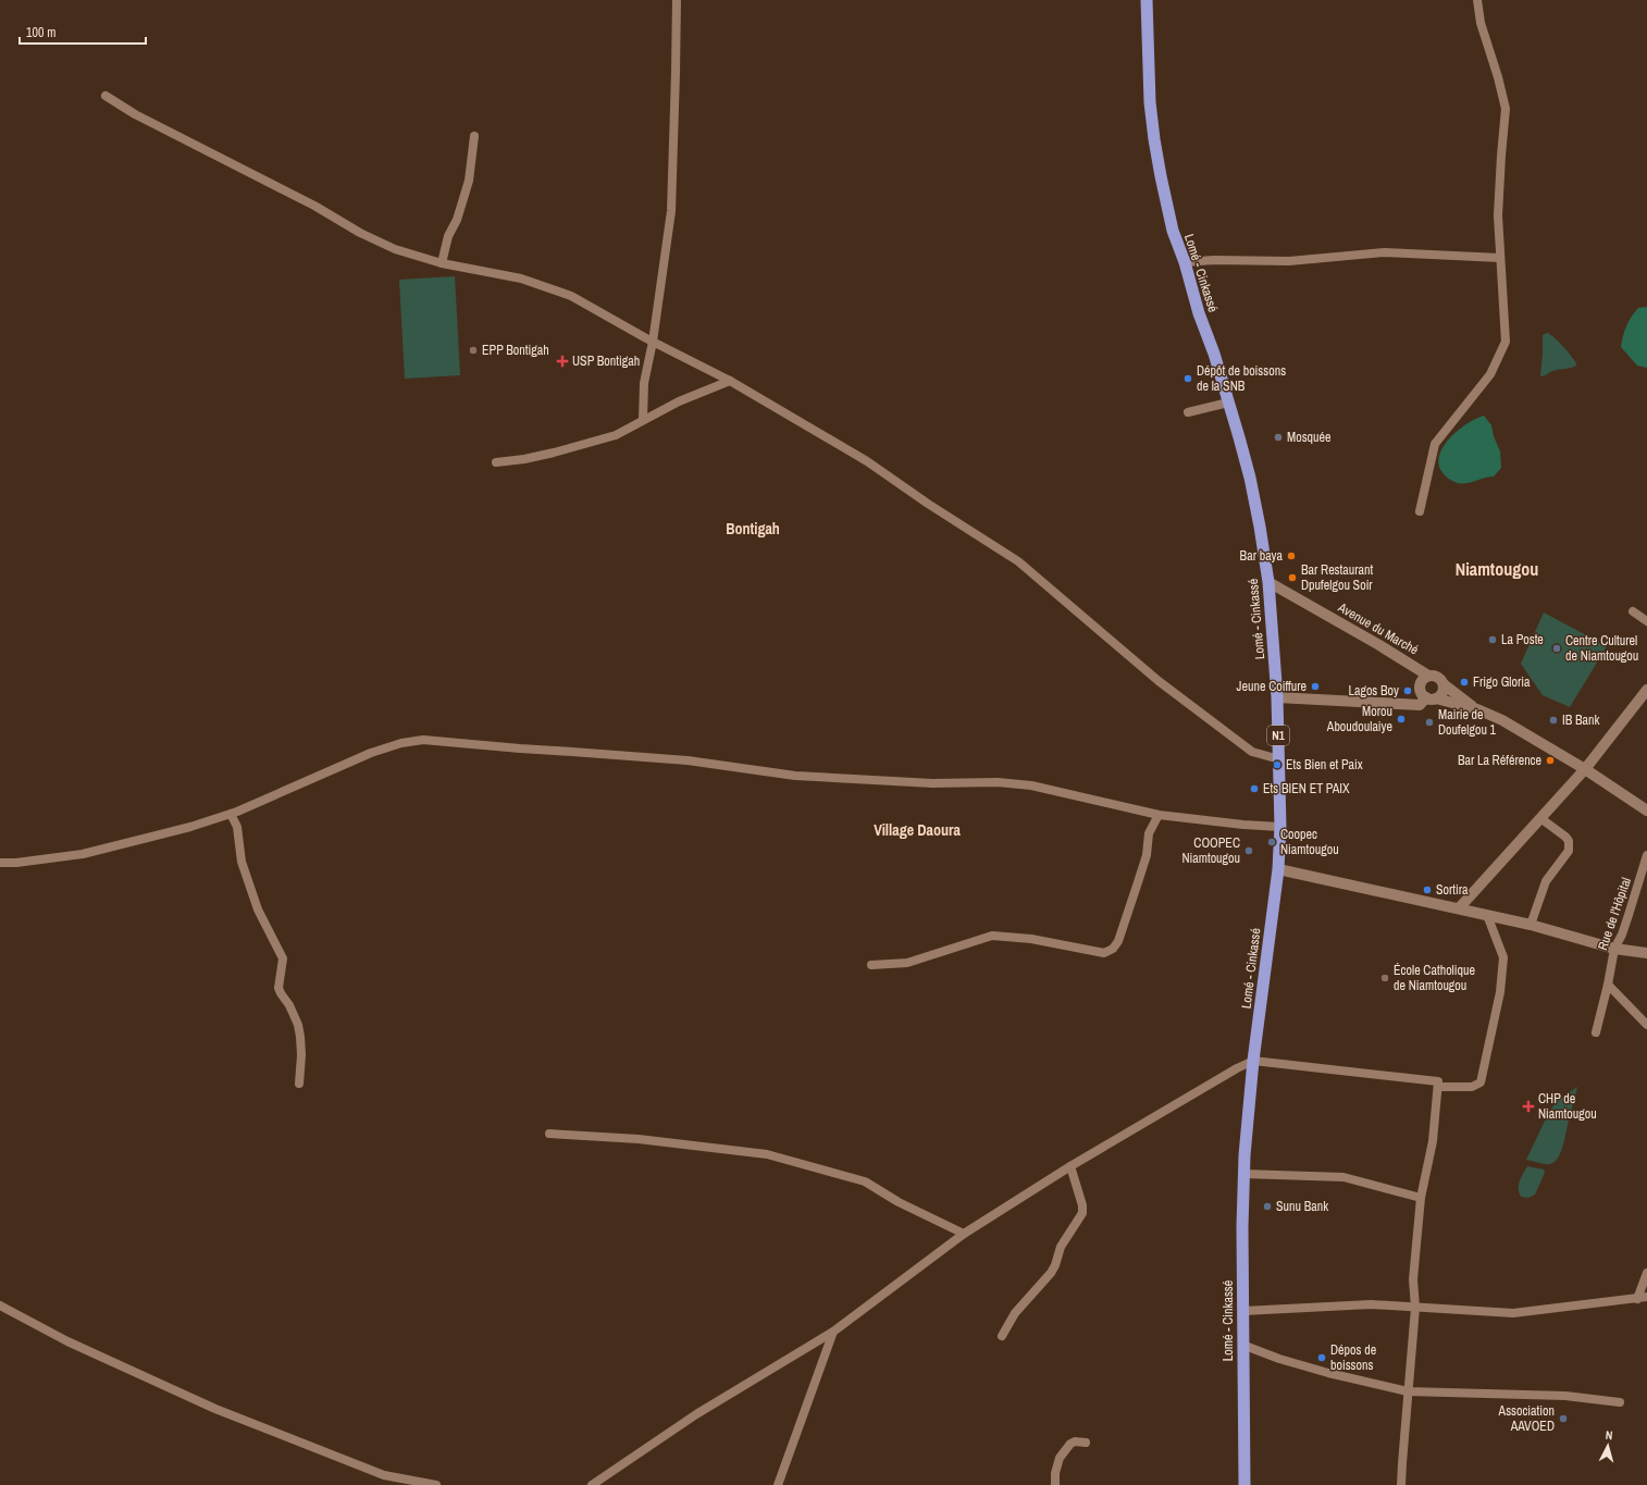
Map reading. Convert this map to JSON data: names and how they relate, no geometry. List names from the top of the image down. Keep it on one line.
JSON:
{"streets":{"highway":["Lomé - Cinkassé","N1"],"main road":["Avenue du Marché"],"street":["Rue de l'Hôpital"]},"crossings":[["Lomé - Cinkassé","Avenue du Marché"]],"districts":["Bontigah","Niamtougou","Village Daoura"],"places":{"other":["EPP Bontigah","Dépôt de boissons de la SNB","Mosquée","Bar baya","Bar Restaurant Dpufelgou Soir","La Poste","Centre Culturel de Niamtougou","Frigo Gloria","Jeune Coiffure","Lagos Boy","Morou Aboudoulaiye","IB Bank","Mairie de Doufelgou 1","Bar La Référence","Ets Bien et Paix","Ets BIEN ET PAIX","Coopec Niamtougou","COOPEC Niamtougou","Sortira","École Catholique de Niamtougou","Sunu Bank","Dépos de boissons","Association AAVOED"],"health":["USP Bontigah","CHP de Niamtougou"]},"scale_bar":"100 m","north":"top"}
